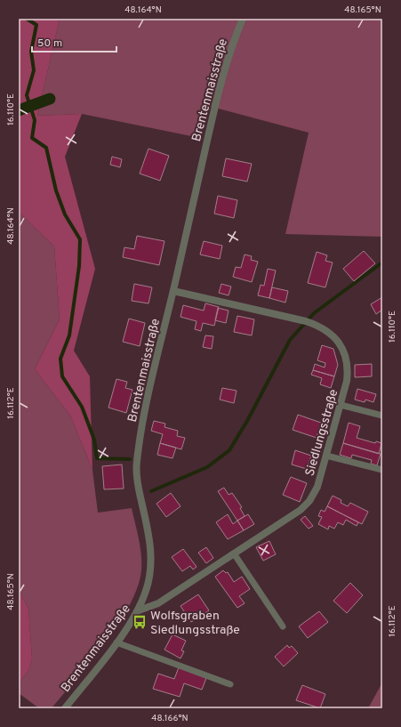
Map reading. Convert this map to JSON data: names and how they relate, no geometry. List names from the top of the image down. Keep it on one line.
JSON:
{"streets":{"street":["Brentenmaisstraße","Siedlungsstraße"]},"crossings":[["Brentenmaisstraße","Siedlungsstraße"]],"places":{"bus stop":["Wolfsgraben Siedlungsstraße"]},"scale_bar":"50 m","coordinates":["48.164°N","48.165°N","16.110°E","16.112°E","48.166°N"]}
